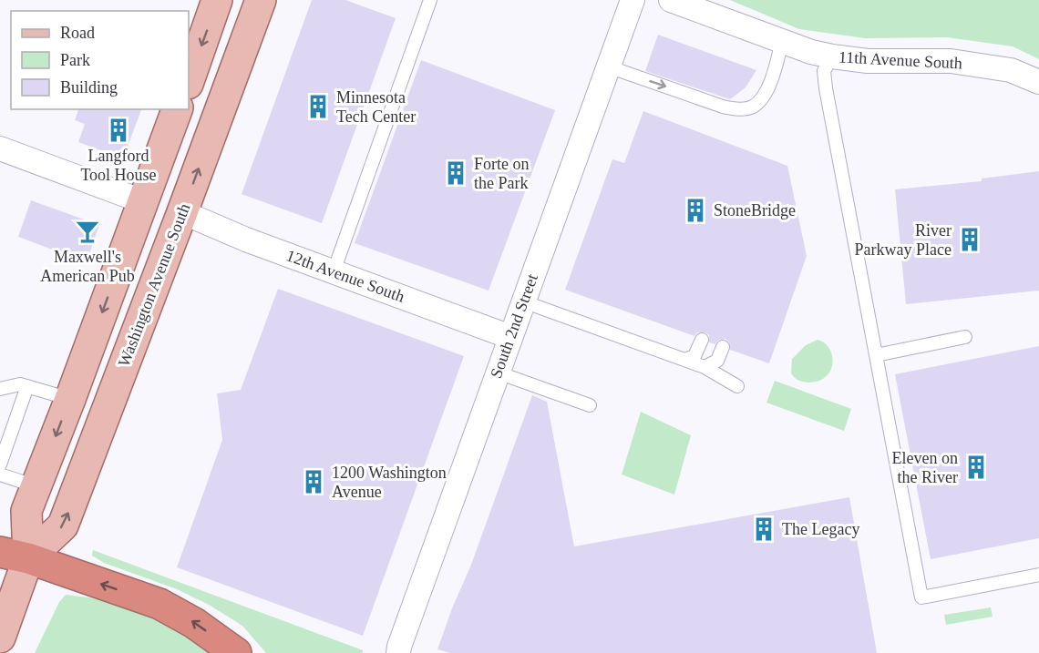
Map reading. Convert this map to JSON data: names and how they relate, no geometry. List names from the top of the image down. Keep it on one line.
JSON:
{"streets":{"main road":["Washington Avenue South"],"street":["11th Avenue South","12th Avenue South","South 2nd Street"]},"crossings":[["12th Avenue South","Washington Avenue South"],["12th Avenue South","South 2nd Street"]],"places":{"building":["Minnesota Tech Center","Langford Tool House","Forte on the Park","StoneBridge","River Parkway Place","Eleven on the River","1200 Washington Avenue","The Legacy"],"bar":["Maxwell's American Pub"]},"legend":["Road","Park","Building"]}
